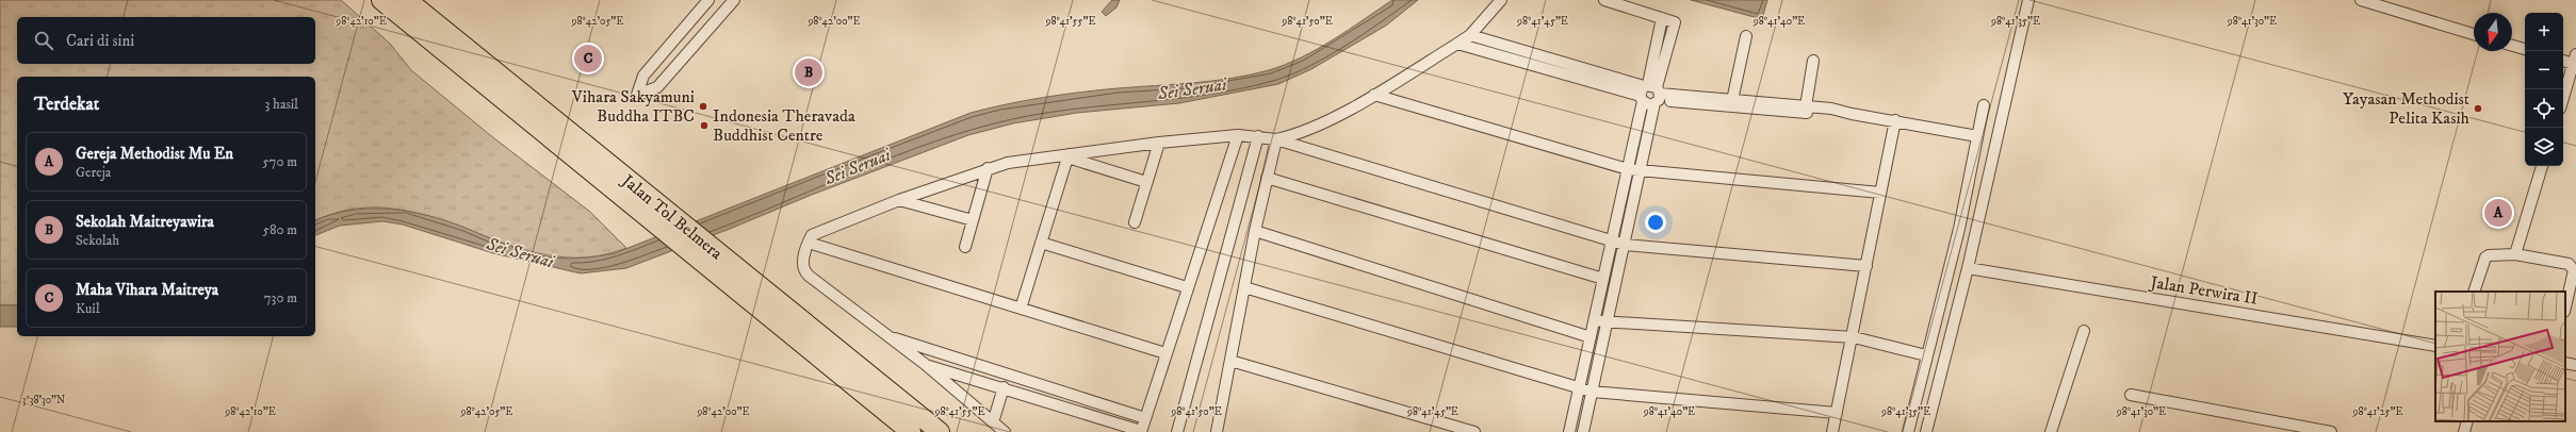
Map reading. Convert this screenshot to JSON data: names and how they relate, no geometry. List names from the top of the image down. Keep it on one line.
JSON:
{"streets":{"highway":["Jalan Tol Belmera"],"street":["Jalan Perwira II"]},"water":["Sei Seruai"],"places":["Vihara Sakyamuni Buddha ITBC","Yayasan Methodist Pelita Kasih","Indonesia Theravada Buddhist Centre"],"north":"bottom","page":{"map_buttons":["+","−"],"search":"Cari di sini","pins":["C","B","A"],"heading":["Terdekat","3 hasil"],"list":[{"mark":"A","name":"Gereja Methodist Mu En","note":"Gereja","value":"570 m"},{"mark":"B","name":"Sekolah Maitreyawira","note":"Sekolah","value":"580 m"},{"mark":"C","name":"Maha Vihara Maitreya","note":"Kuil","value":"730 m"}]},"coordinates":["98°42'10\"E","98°42'05\"E","98°42'00\"E","98°41'55\"E","98°41'45\"E","98°41'50\"E","98°41'40\"E","98°41'35\"E","98°41'30\"E","3°38'30\"N","98°41'25\"E"]}
